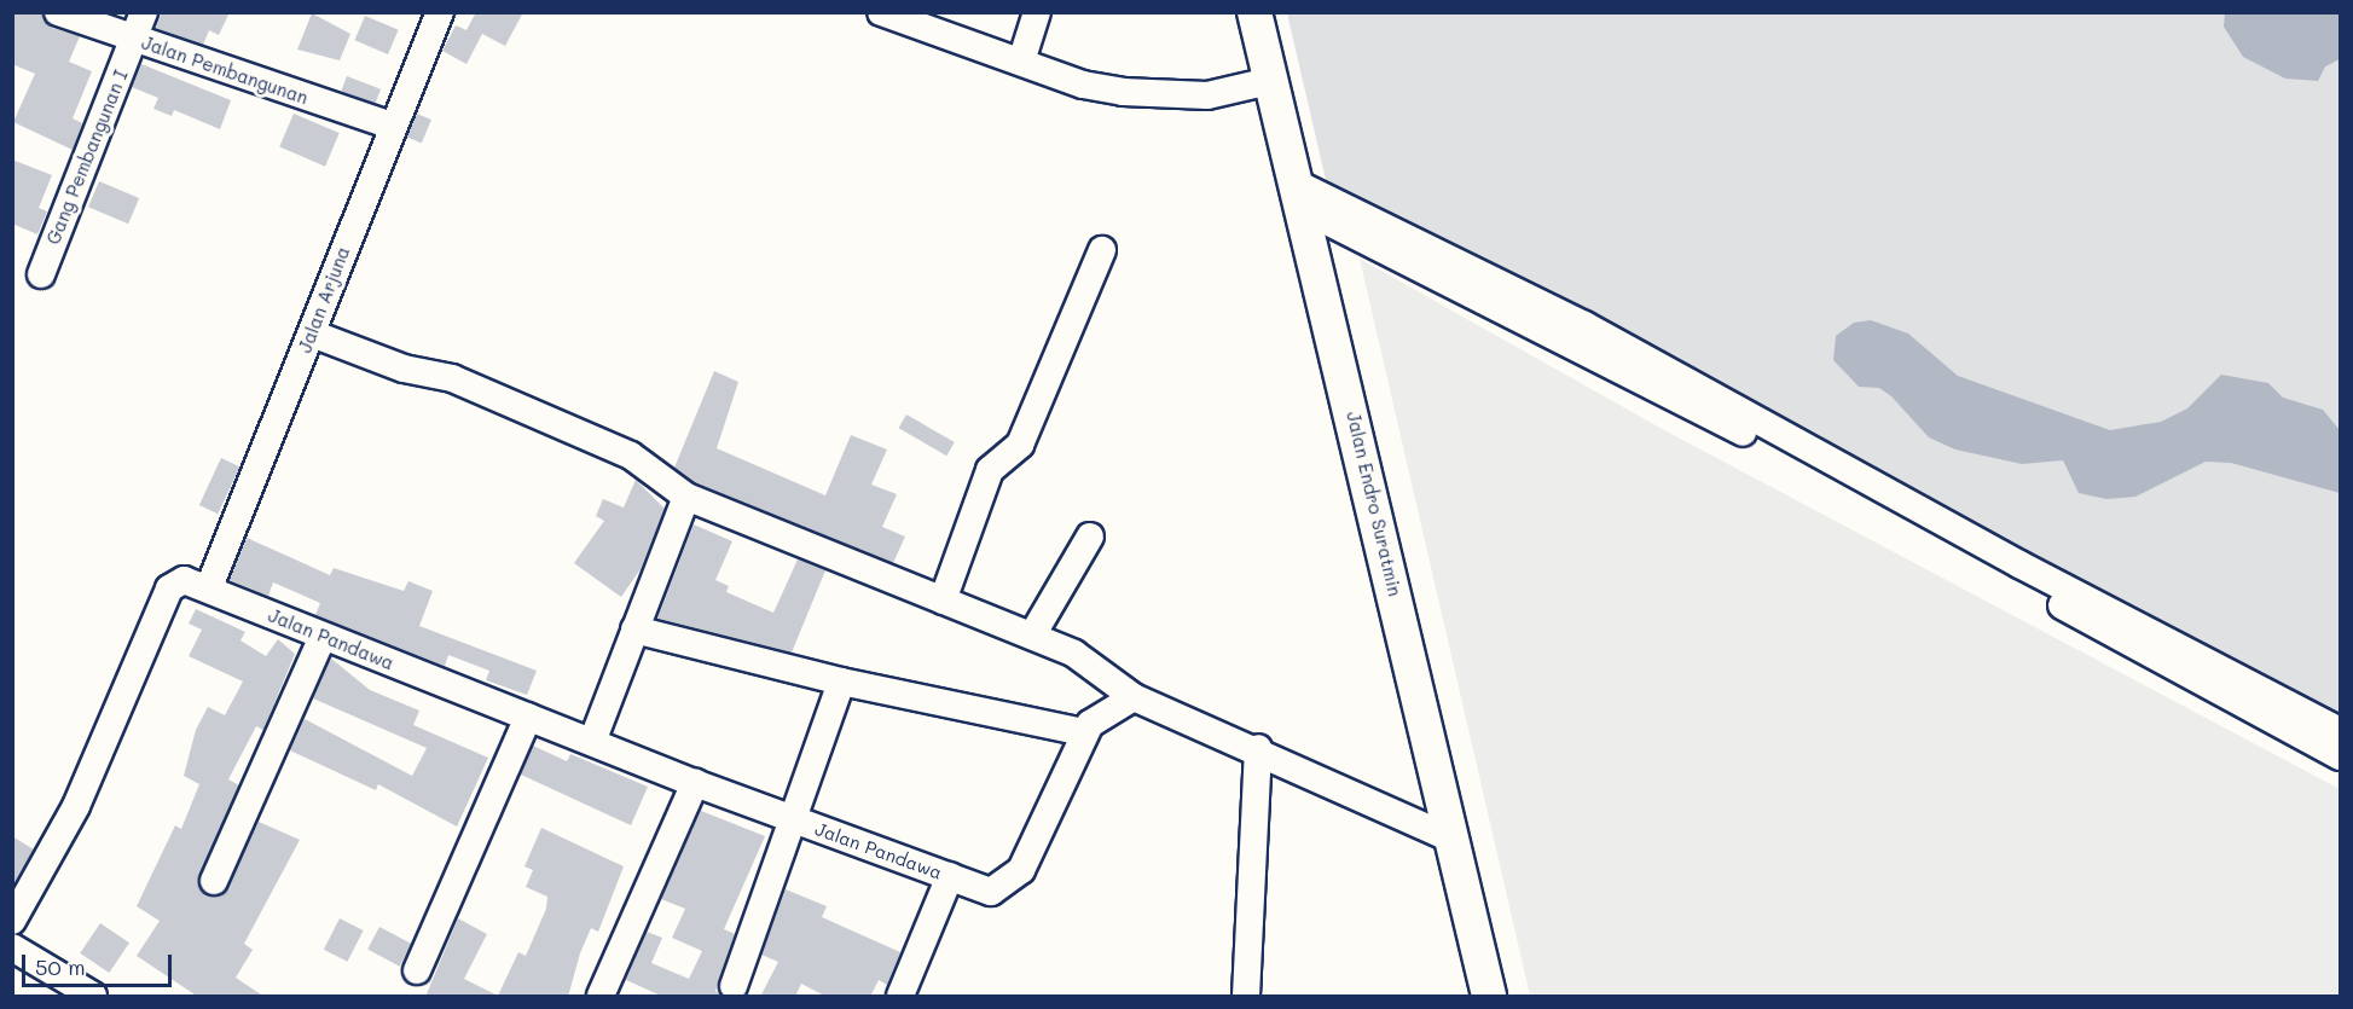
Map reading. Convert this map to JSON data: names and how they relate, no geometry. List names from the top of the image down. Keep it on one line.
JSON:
{"streets":{"main road":["Jalan Endro Suratmin"],"street":["Jalan Pembangunan","Gang Pembangunan I","Jalan Arjuna","Jalan Pandawa"]},"crossings":[["Jalan Pembangunan","Gang Pembangunan I"],["Jalan Pembangunan","Jalan Arjuna"],["Jalan Arjuna","Jalan Pandawa"]],"scale_bar":"50 m"}
